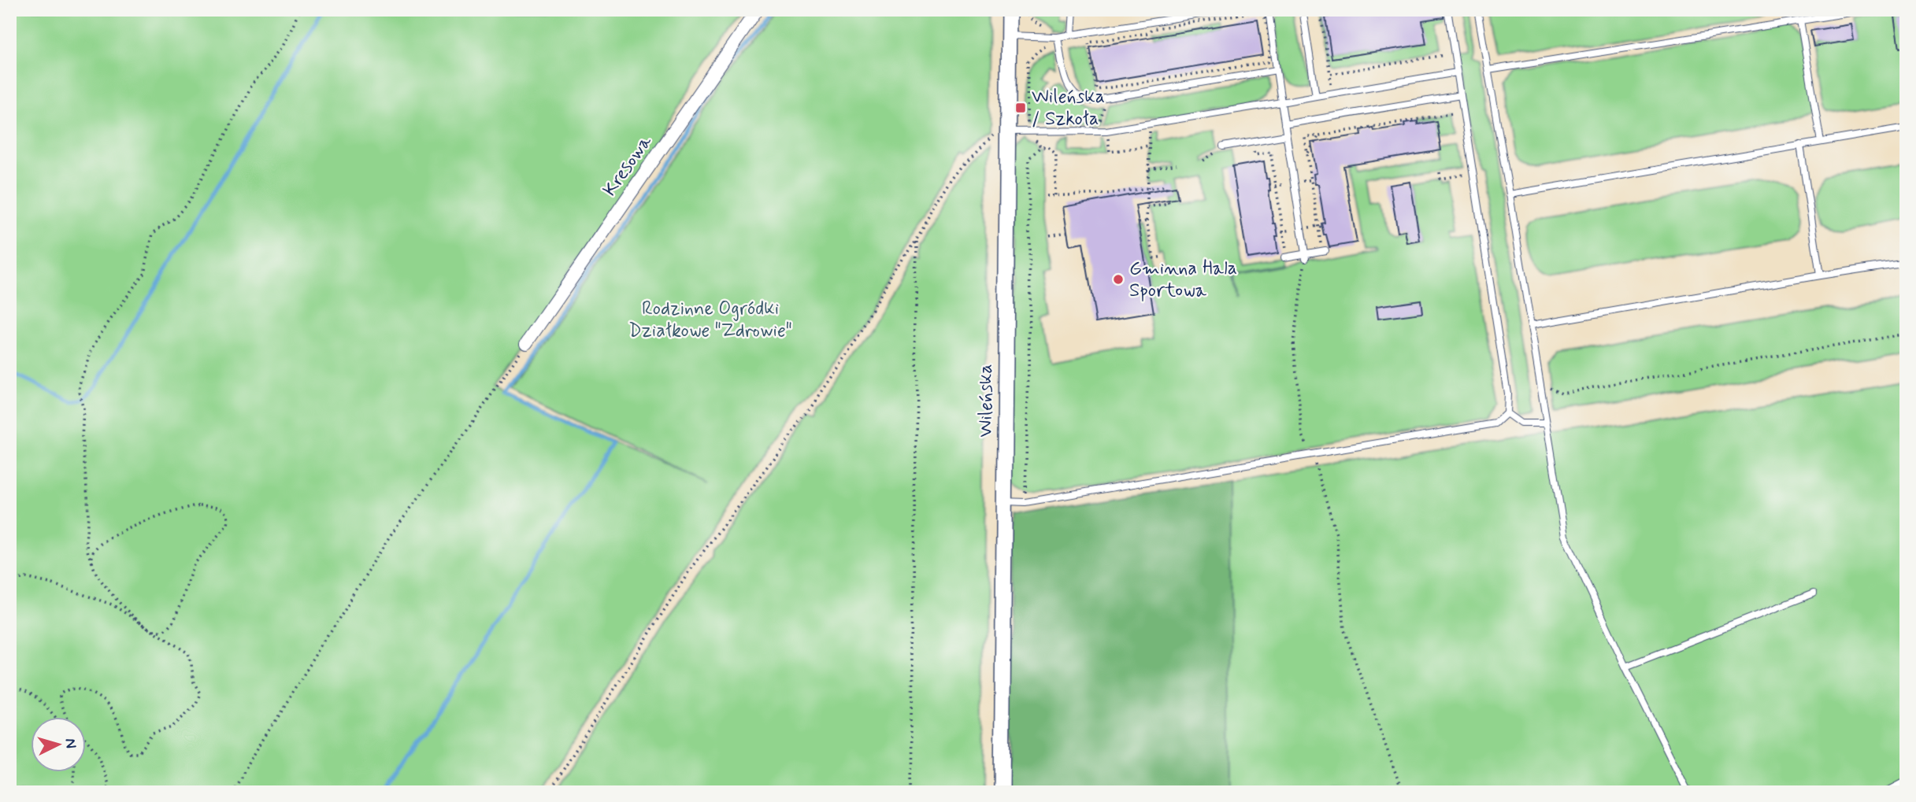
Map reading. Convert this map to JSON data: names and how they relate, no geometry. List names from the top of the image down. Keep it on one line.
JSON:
{"streets":{"street":["Kresowa","Wileńska"]},"parks":["Rodzinne Ogródki Działkowe \"Zdrowie\""],"places":{"transit":["Wileńska / Szkoła"],"other":["Gminna Hala Sportowa"]},"north":"right"}
